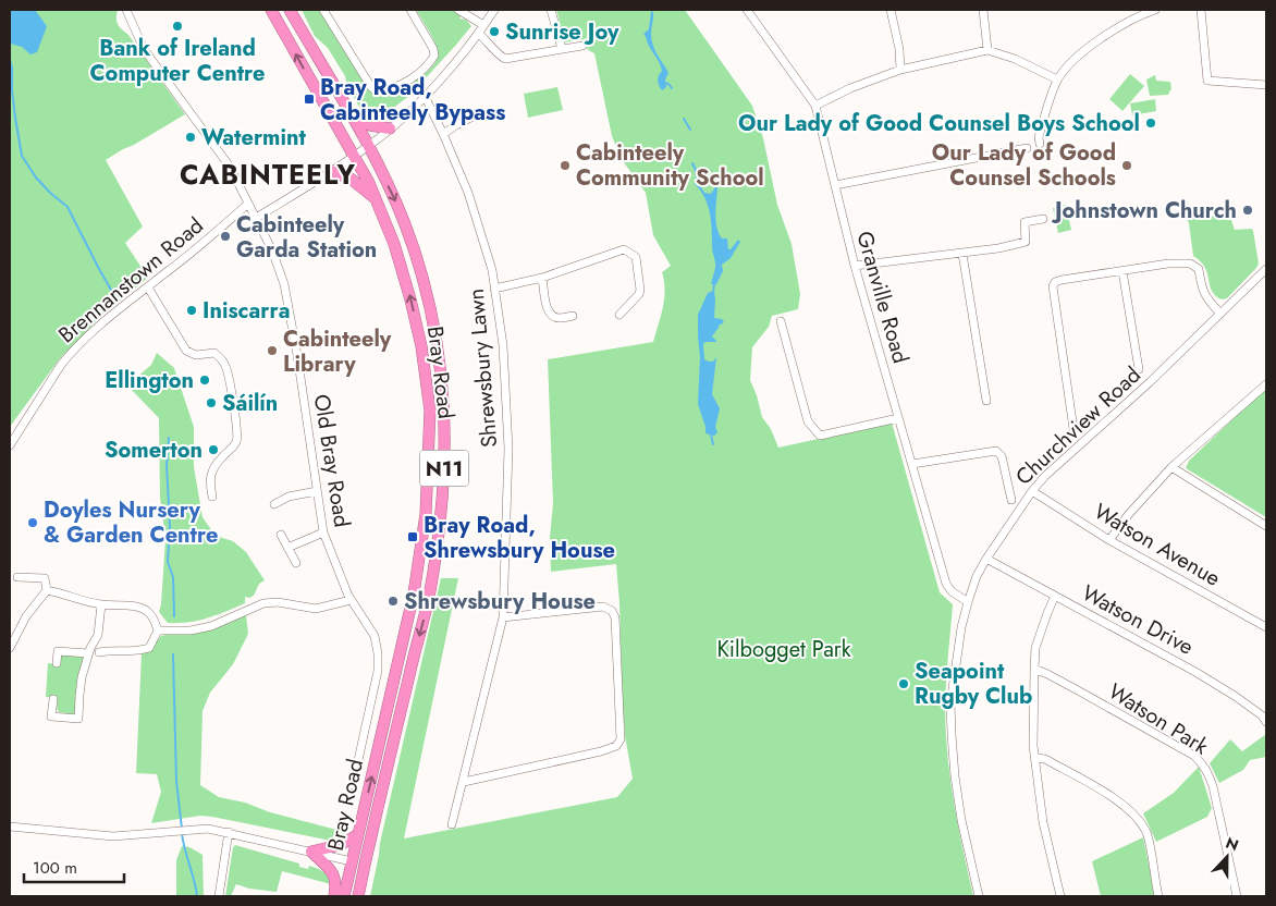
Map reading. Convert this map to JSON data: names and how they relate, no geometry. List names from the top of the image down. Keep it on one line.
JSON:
{"streets":{"highway":["Bray Road","N11"],"street":["Brennanstown Road","Granville Road","Shrewsbury Lawn","Churchview Road","Old Bray Road","Watson Avenue","Watson Drive","Watson Park"]},"crossings":[["Brennanstown Road","Old Bray Road"],["Granville Road","Churchview Road"],["Churchview Road","Watson Avenue"],["Churchview Road","Watson Drive"]],"districts":["CABINTEELY"],"parks":["Kilbogget Park"],"places":{"other":["Bank of Ireland Computer Centre","Sunrise Joy","Our Lady of Good Counsel Boys School","Watermint","Cabinteely Community School","Our Lady of Good Counsel Schools","Johnstown Church","Cabinteely Garda Station","Iniscarra","Cabinteely Library","Ellington","Sáilín","Somerton","Doyles Nursery & Garden Centre","Shrewsbury House","Seapoint Rugby Club"],"transit":["Bray Road, Cabinteely Bypass","Bray Road, Shrewsbury House"]},"scale_bar":"100 m","north":"top"}
